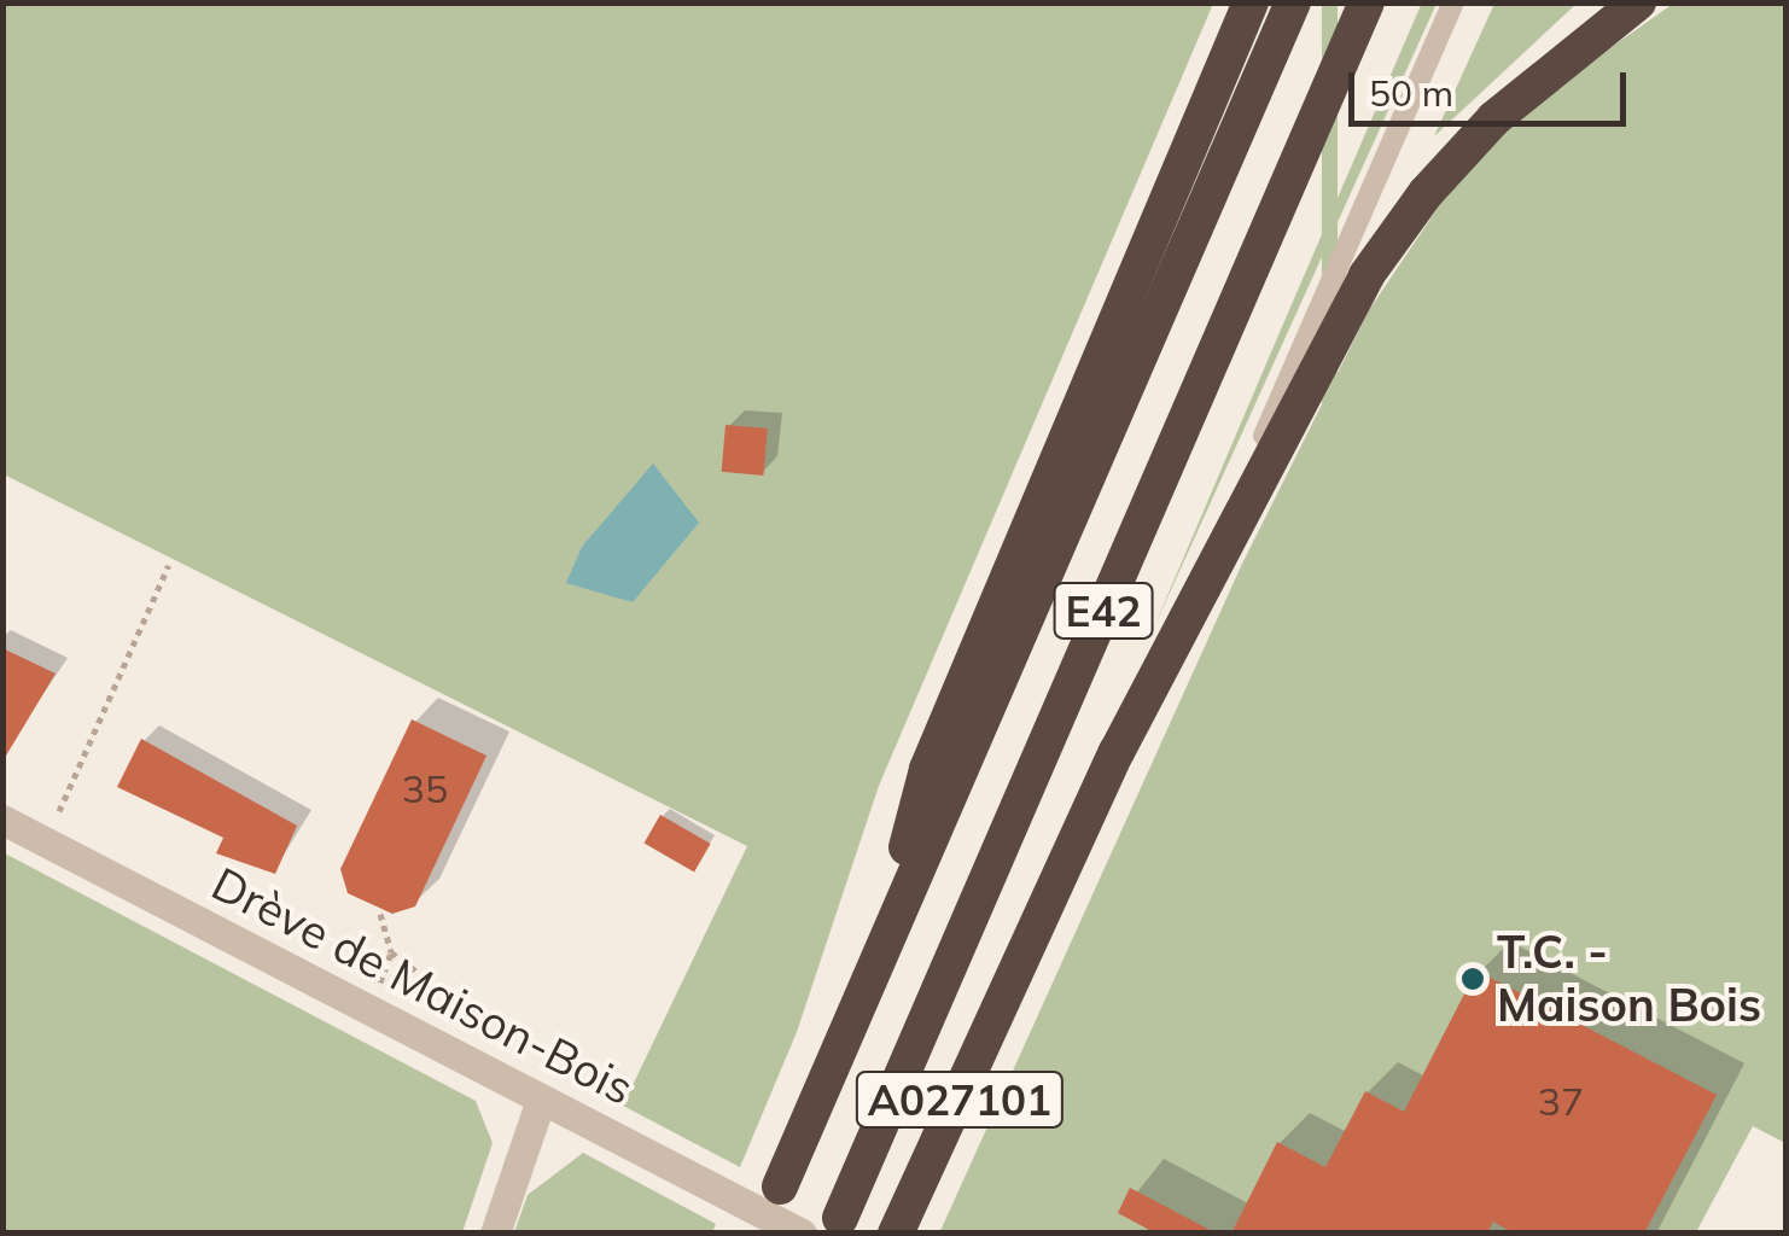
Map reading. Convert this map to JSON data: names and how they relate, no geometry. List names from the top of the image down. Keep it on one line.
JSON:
{"streets":{"highway":["E42","A027101"],"street":["Drève de Maison-Bois"]},"places":["T.C. - Maison Bois"],"house_numbers":["35","37"],"scale_bar":"50 m"}
